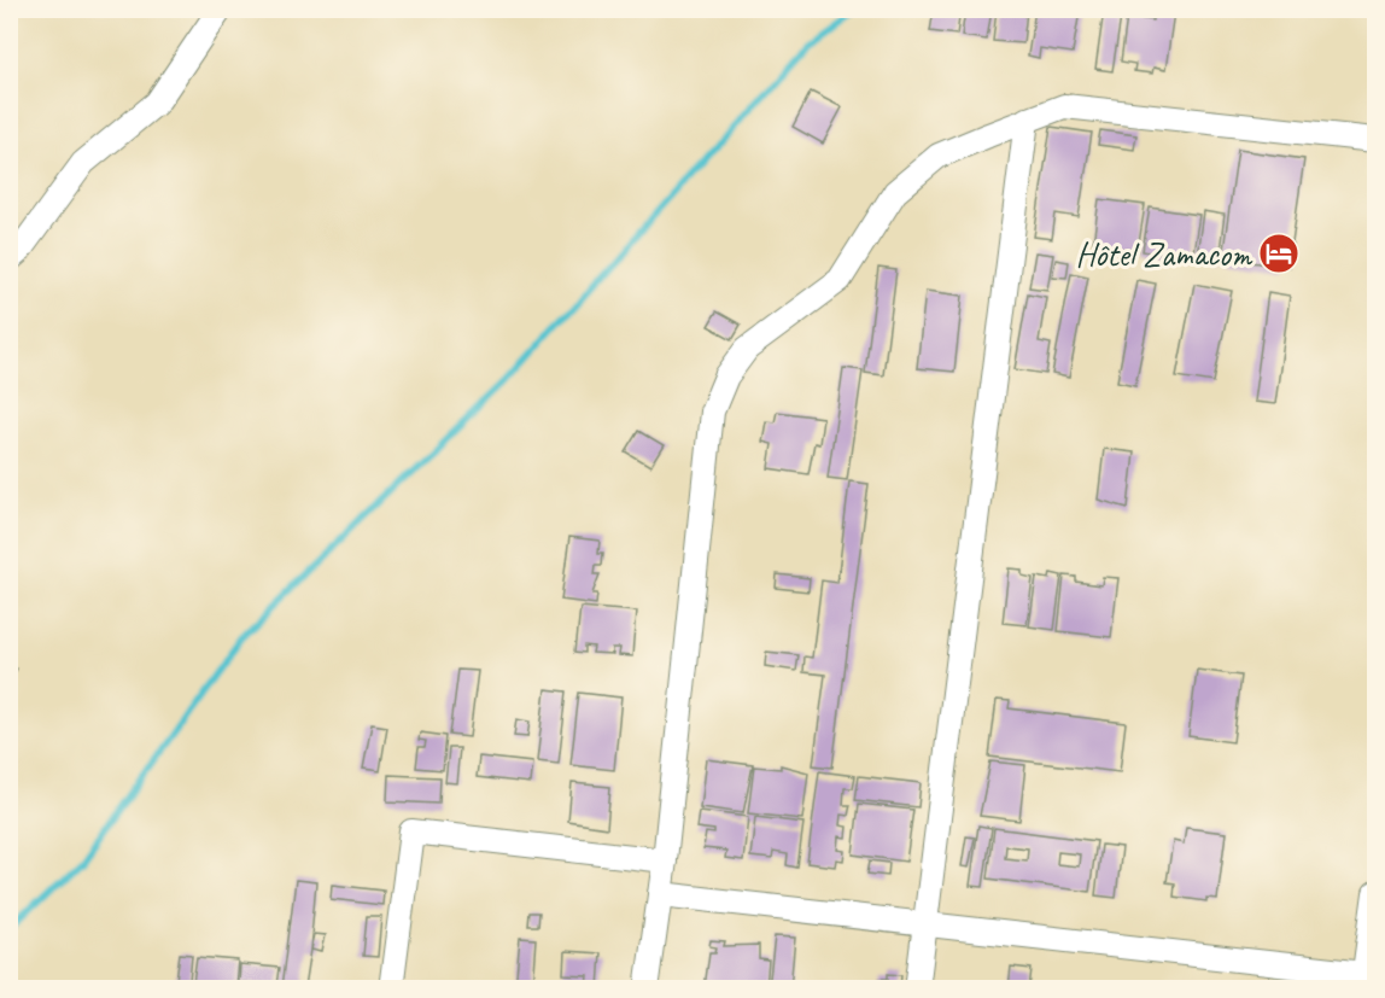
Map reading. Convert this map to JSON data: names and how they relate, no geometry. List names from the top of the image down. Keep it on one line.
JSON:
{"places":{"hotel":["Hôtel Zamacom"]}}
